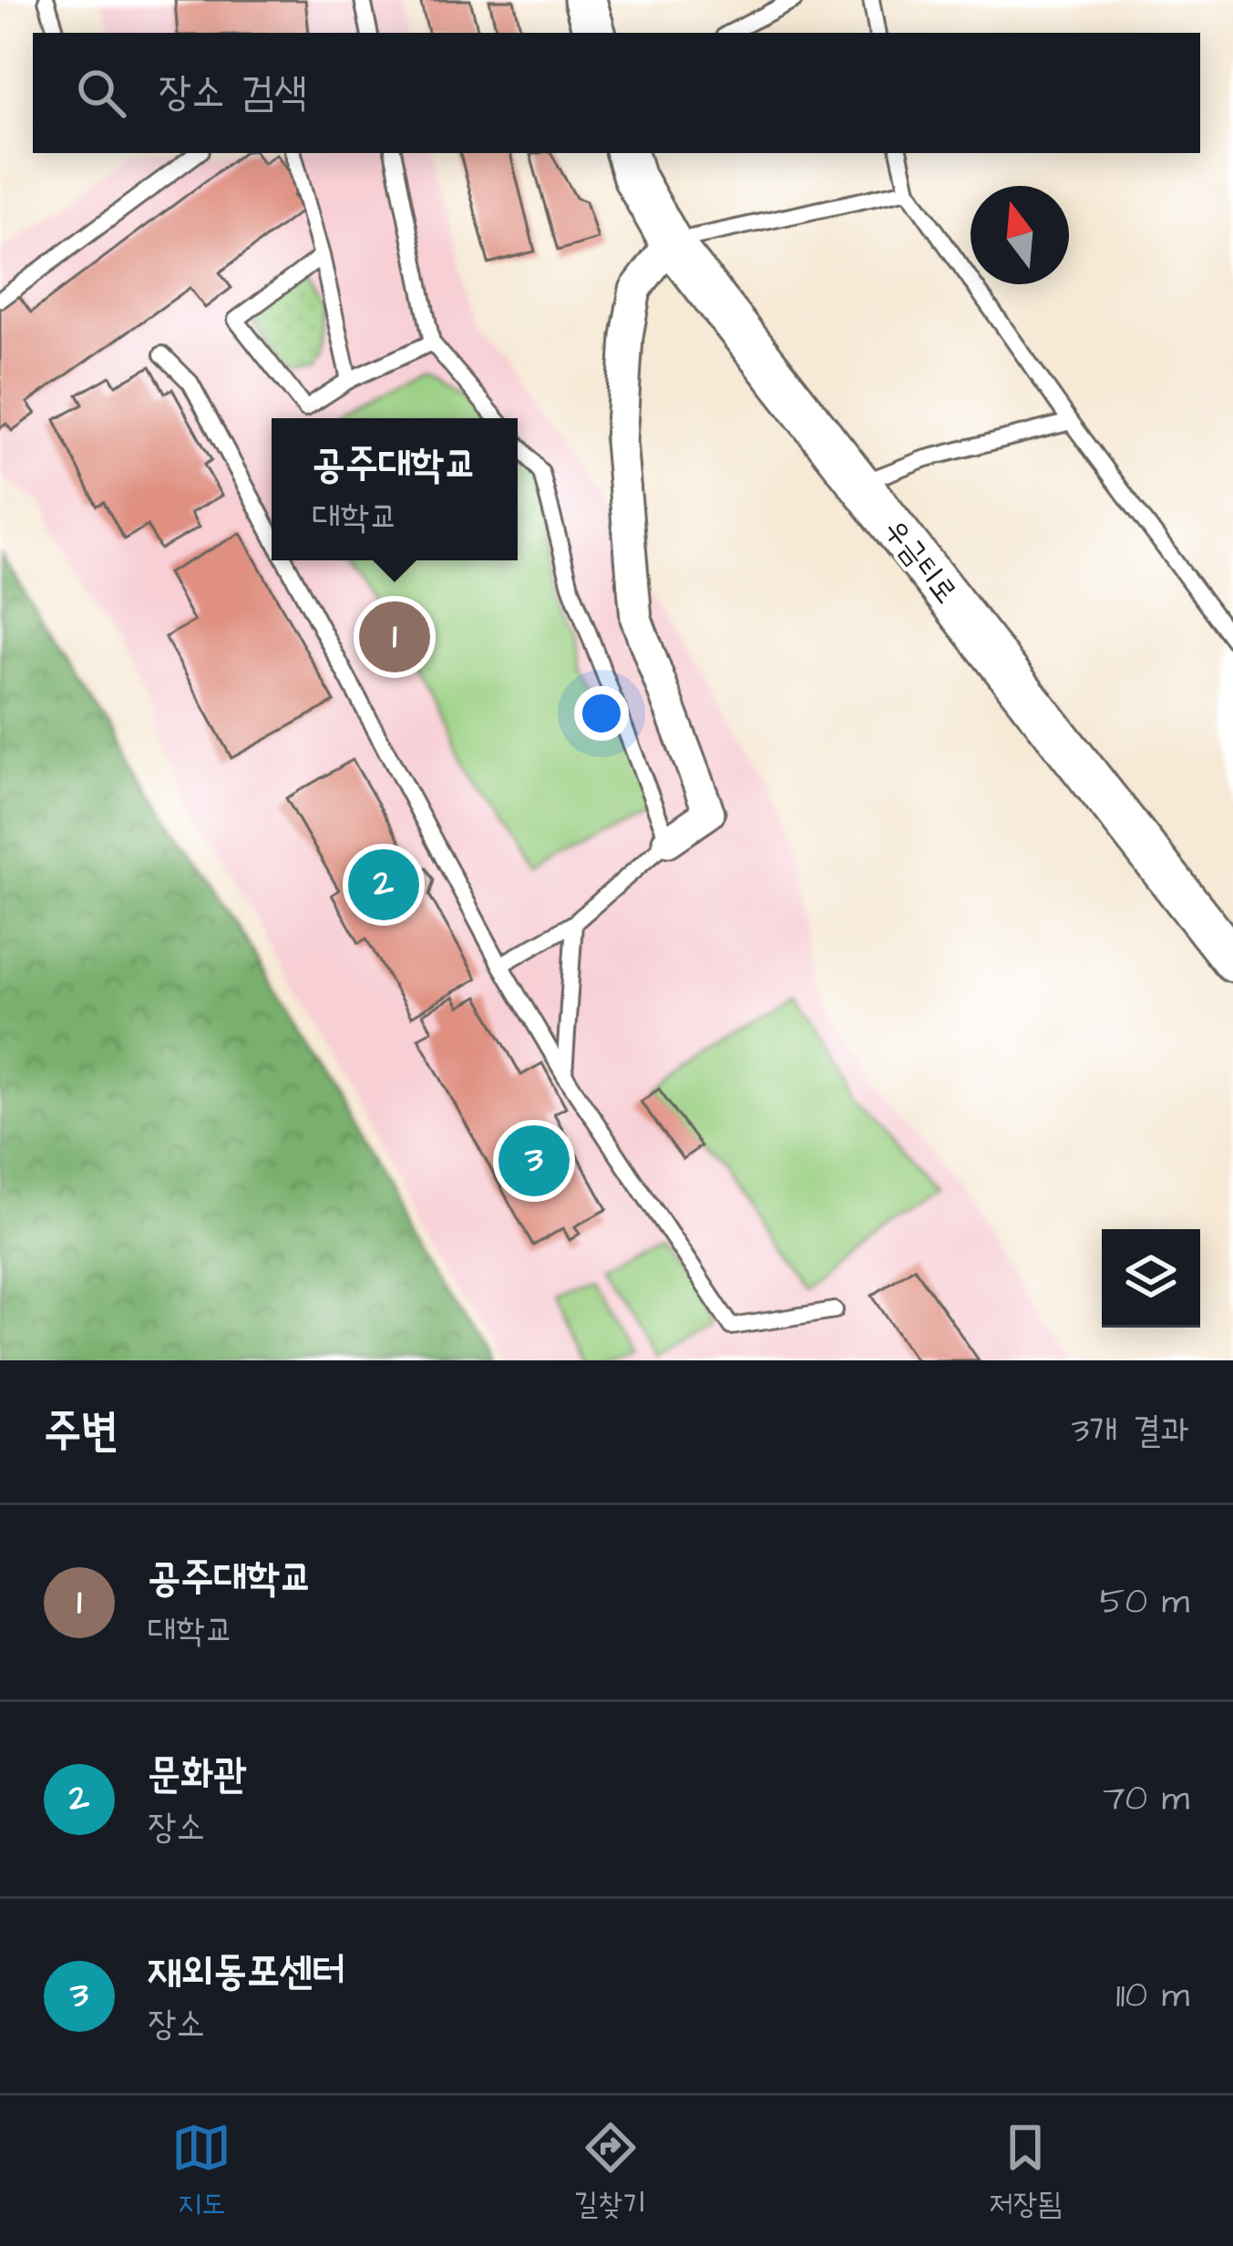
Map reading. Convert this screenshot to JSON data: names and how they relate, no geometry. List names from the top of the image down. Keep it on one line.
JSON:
{"streets":{"main road":["우금티로"]},"north":"top","page":{"search":"장소 검색","popup":["공주대학교","대학교"],"pins":["1","2","3"],"heading":["주변","3개 결과"],"list":[{"mark":"1","name":"공주대학교","note":"대학교","value":"50 m"},{"mark":"2","name":"문화관","note":"장소","value":"70 m"},{"mark":"3","name":"재외동포센터","note":"장소","value":"110 m"}],"nav":["지도","길찾기","저장됨"]}}
